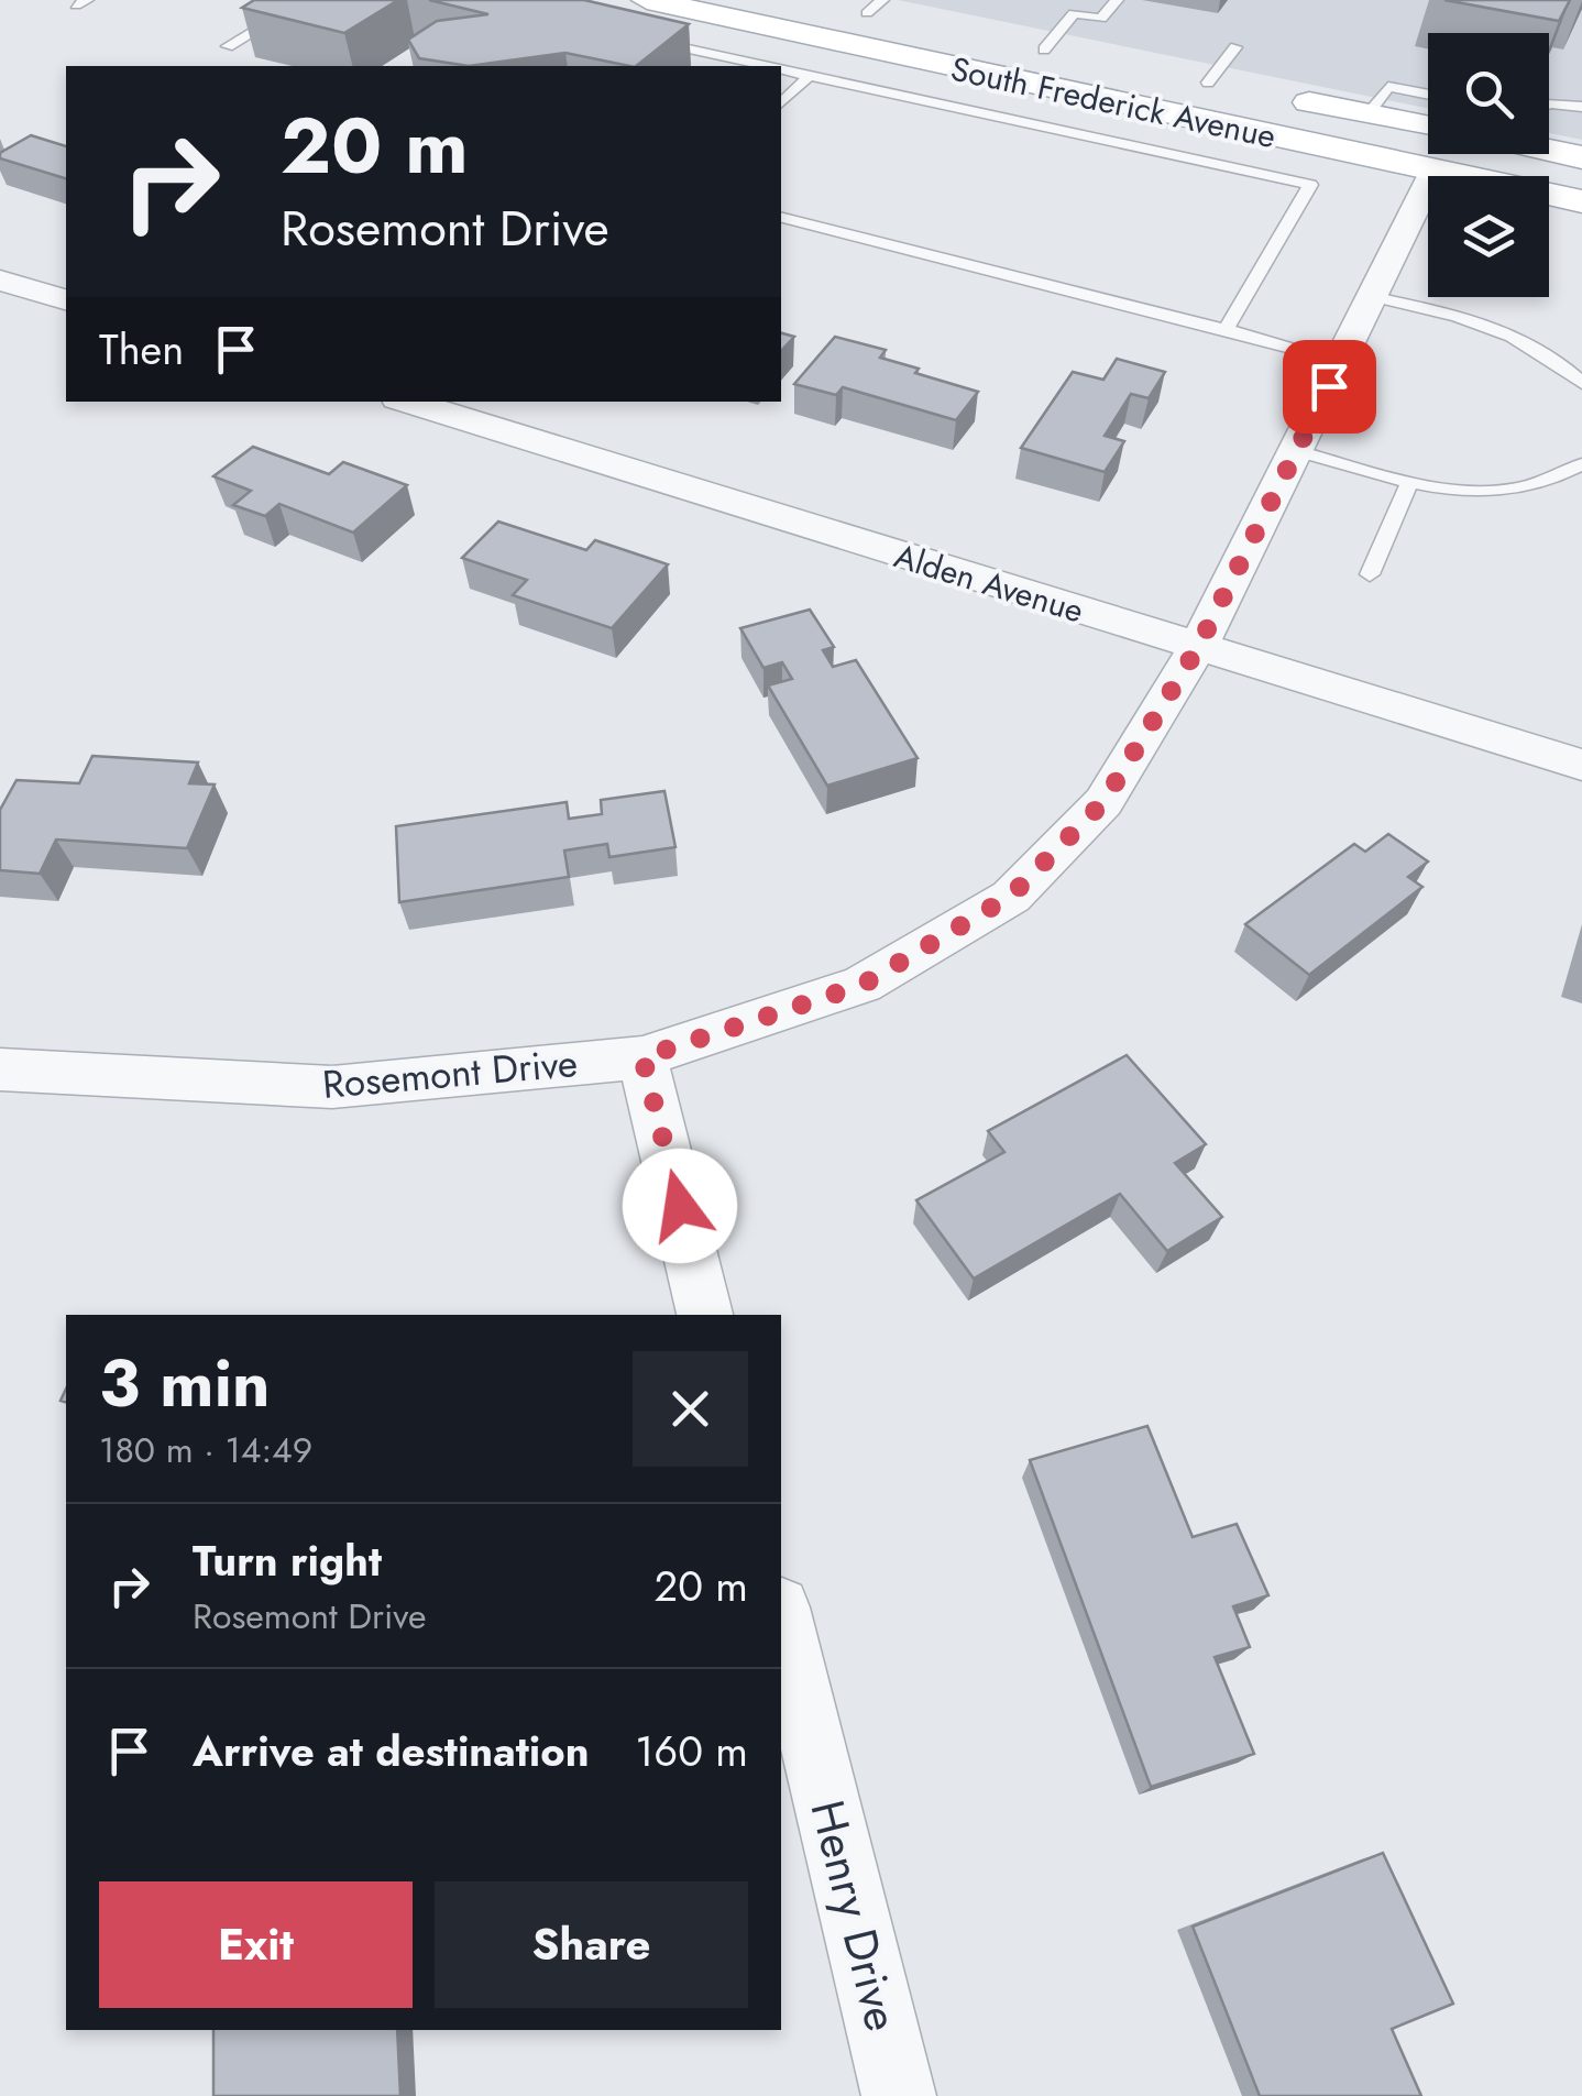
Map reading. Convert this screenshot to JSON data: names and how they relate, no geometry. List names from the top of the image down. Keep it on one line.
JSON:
{"streets":{"main road":["South Frederick Avenue"],"street":["Alden Avenue","Rosemont Drive","Henry Drive"]},"crossings":[["Alden Avenue","Rosemont Drive"]],"page":{"turn":["20 m","Rosemont Drive"],"then":"Then","heading":["3 min","180 m · 14:49"],"list":[{"name":"Turn right","note":"Rosemont Drive","value":"20 m"},{"name":"Arrive at destination","value":"160 m"}],"buttons":["Exit","Share"]}}
